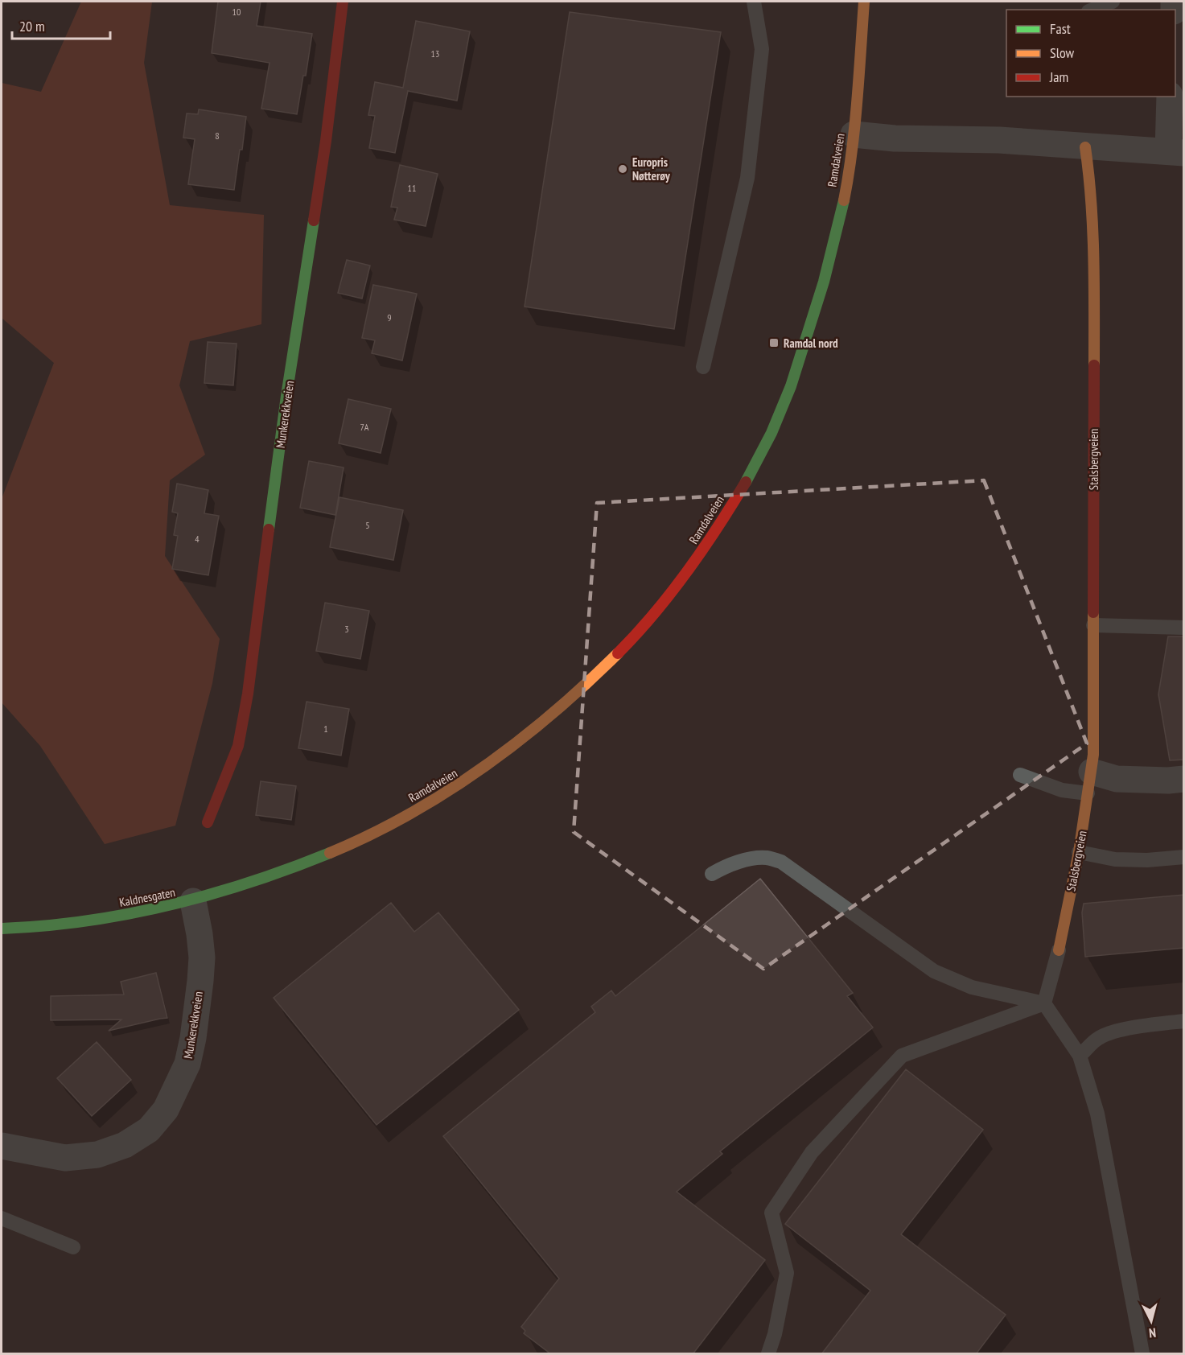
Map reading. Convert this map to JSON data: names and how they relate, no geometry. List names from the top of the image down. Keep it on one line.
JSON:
{"streets":{"street":["Ramdalveien","Munkerekkveien","Stalsbergveien","Kaldnesgaten"]},"crossings":[["Ramdalveien","Kaldnesgaten"],["Munkerekkveien","Kaldnesgaten"]],"places":{"other":["Europris Nøtterøy"],"transit":["Ramdal nord"]},"house_numbers":["10","13","8","11","9","7A","5","4","3","1"],"legend":["Fast","Slow","Jam"],"scale_bar":"20 m","north":"bottom"}
